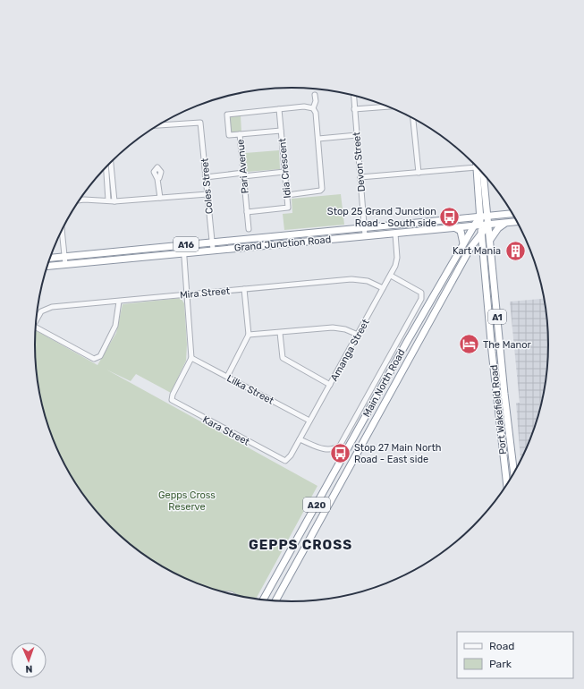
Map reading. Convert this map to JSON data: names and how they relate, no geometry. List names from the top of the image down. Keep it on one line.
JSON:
{"streets":{"highway":["Grand Junction Road","A16","A1","Main North Road","Port Wakefield Road","A20"],"street":["Devon Street","Pari Avenue","Idia Crescent","Coles Street","Mira Street","Amanga Street","Lilka Street","Kara Street"]},"crossings":[["Devon Street","Grand Junction Road"],["Pari Avenue","Idia Crescent"],["Coles Street","Grand Junction Road"],["Grand Junction Road","A1"],["Grand Junction Road","Amanga Street"],["Grand Junction Road","Main North Road"],["Grand Junction Road","Port Wakefield Road"],["Mira Street","Amanga Street"],["A1","Main North Road"],["A1","Port Wakefield Road"],["Amanga Street","Lilka Street"],["Amanga Street","Kara Street"],["Main North Road","Port Wakefield Road"],["Lilka Street","Kara Street"]],"districts":["GEPPS CROSS"],"parks":["Gepps Cross Reserve"],"places":{"bus stop":["Stop 25 Grand Junction Road - South side","Stop 27 Main North Road - East side"],"building":["Kart Mania"],"hotel":["The Manor"]},"legend":["Road","Park"],"north":"bottom"}
